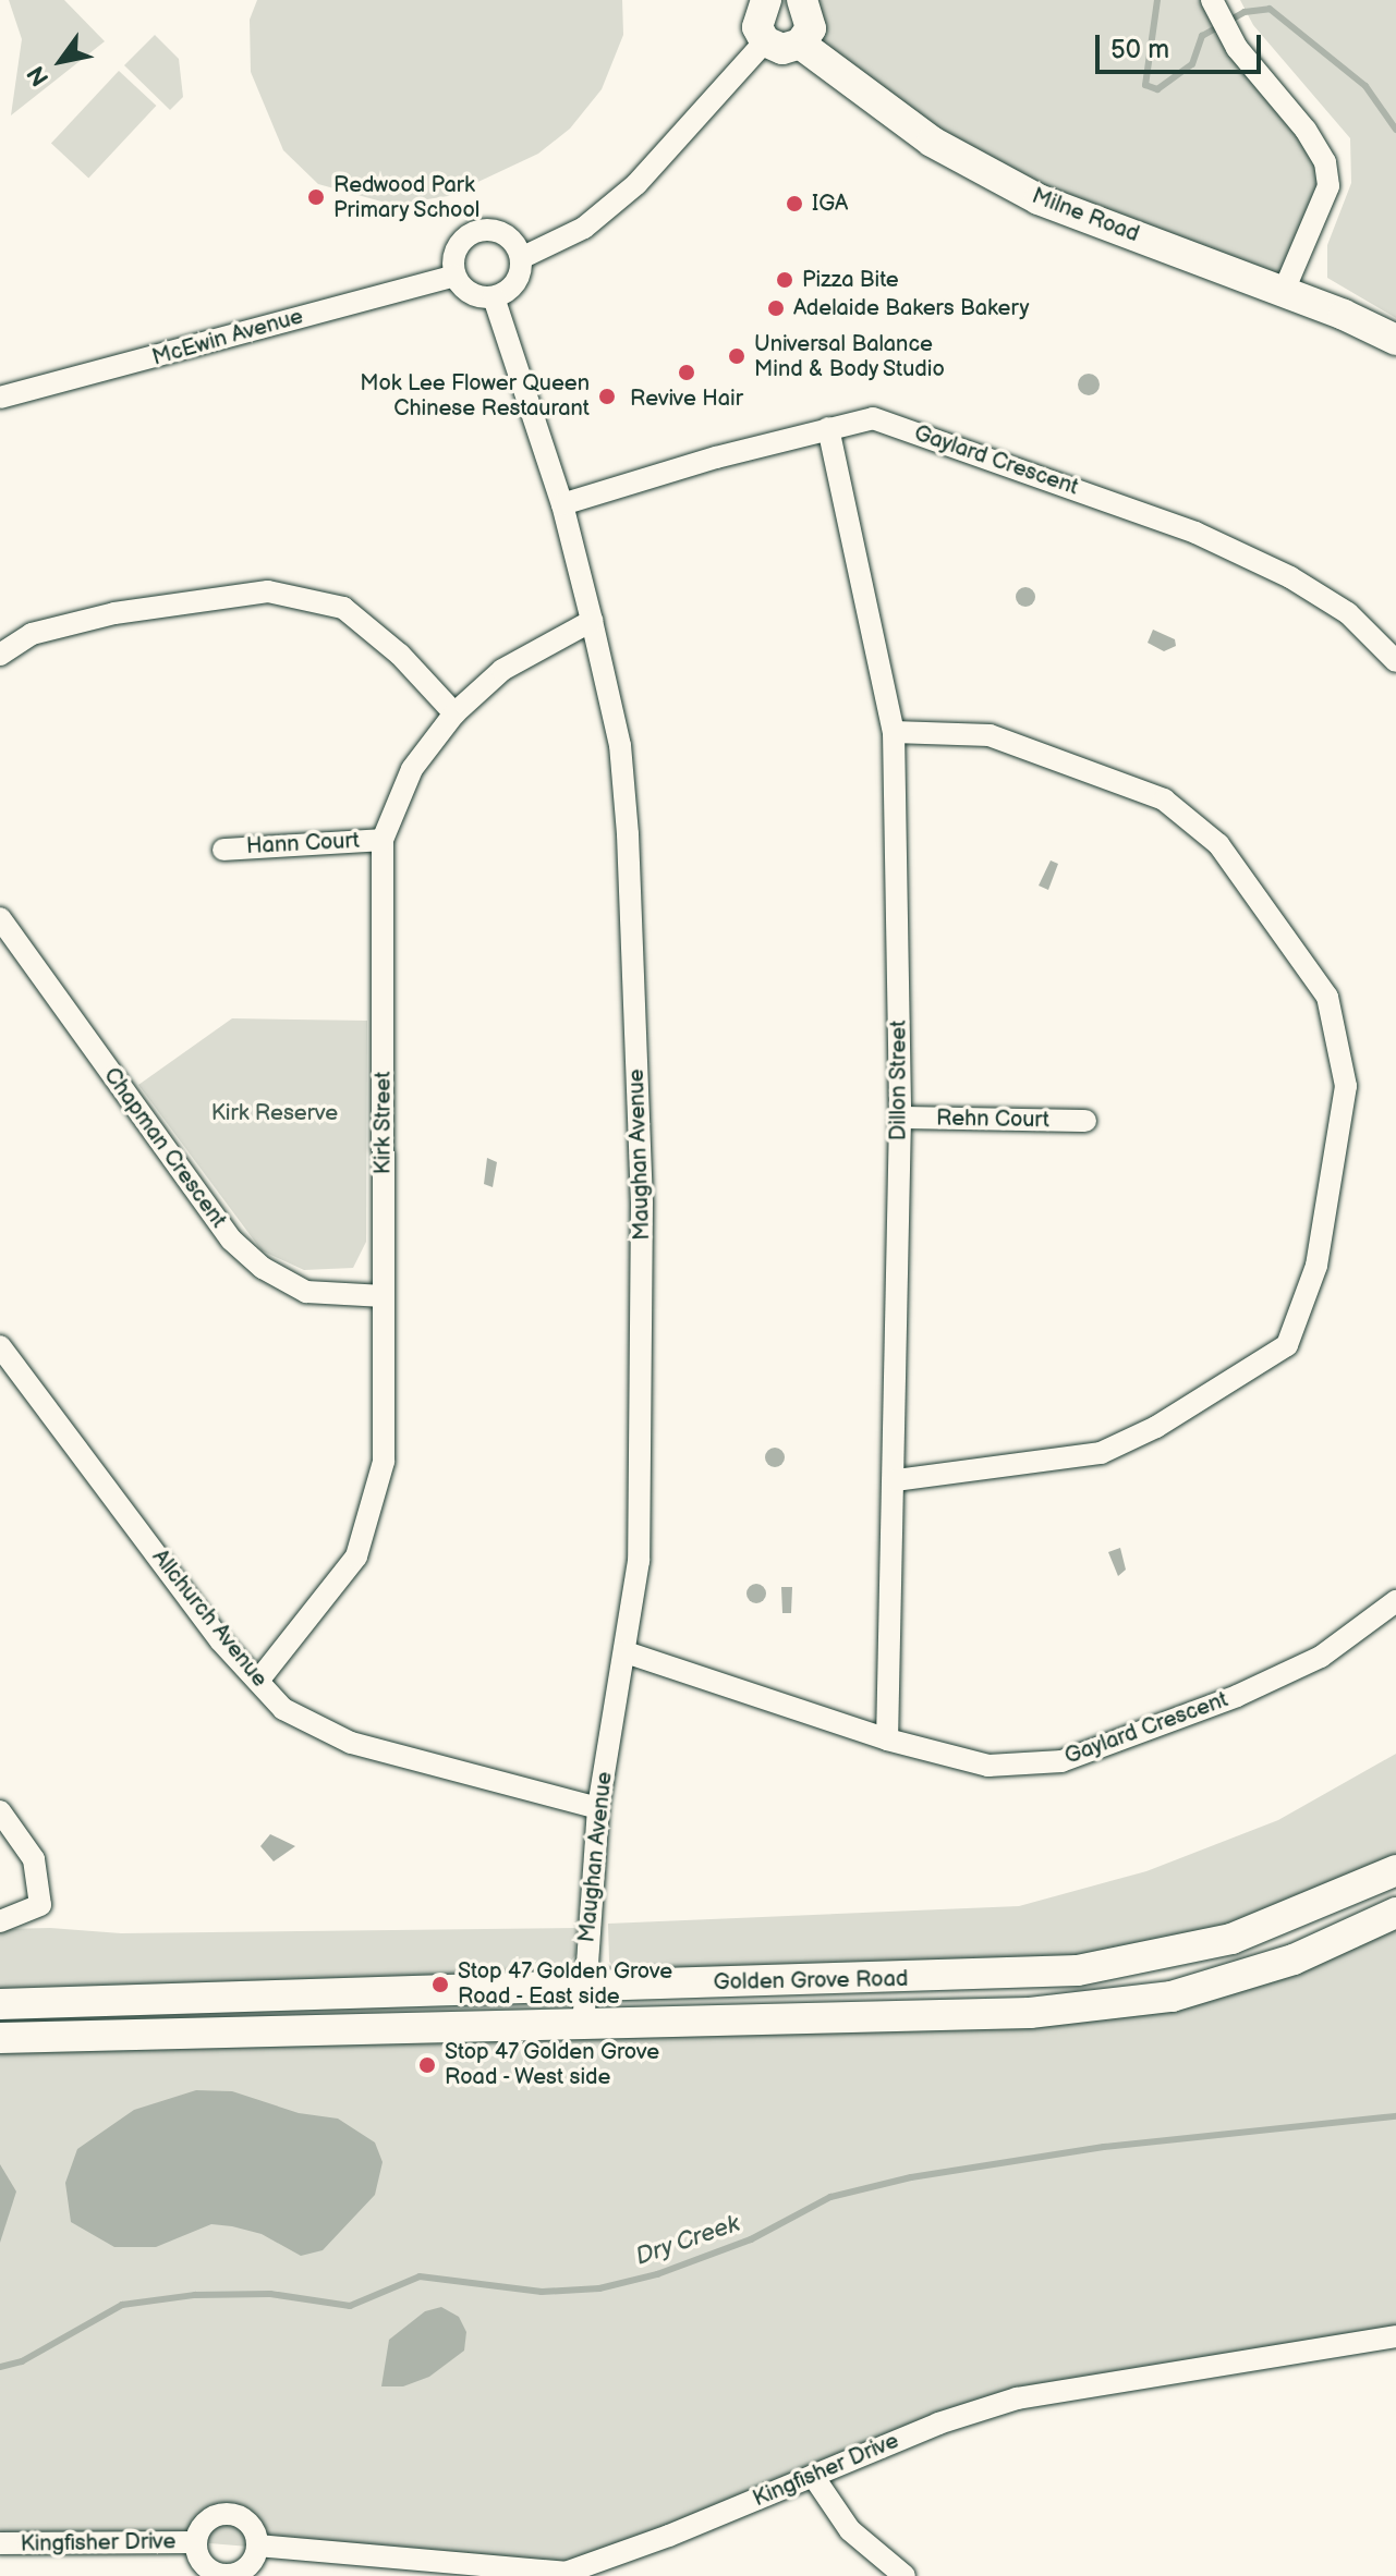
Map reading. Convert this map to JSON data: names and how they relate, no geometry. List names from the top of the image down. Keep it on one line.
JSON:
{"streets":{"main road":["Milne Road","Golden Grove Road"],"street":["McEwin Avenue","Gaylard Crescent","Hann Court","Dillon Street","Rehn Court","Kirk Street","Chapman Crescent","Maughan Avenue","Allchurch Avenue","Kingfisher Drive"]},"crossings":[["McEwin Avenue","Maughan Avenue"],["Gaylard Crescent","Dillon Street"],["Gaylard Crescent","Maughan Avenue"],["Hann Court","Kirk Street"],["Dillon Street","Rehn Court"],["Kirk Street","Chapman Crescent"],["Kirk Street","Maughan Avenue"],["Kirk Street","Allchurch Avenue"],["Maughan Avenue","Allchurch Avenue"],["Maughan Avenue","Golden Grove Road"]],"water":["Dry Creek"],"parks":["Kirk Reserve"],"places":["Redwood Park Primary School","IGA","Pizza Bite","Adelaide Bakers Bakery","Universal Balance Mind & Body Studio","Revive Hair","Mok Lee Flower Queen Chinese Restaurant","Stop 47 Golden Grove Road - East side","Stop 47 Golden Grove Road - West side"],"scale_bar":"50 m","north":"bottom left"}
